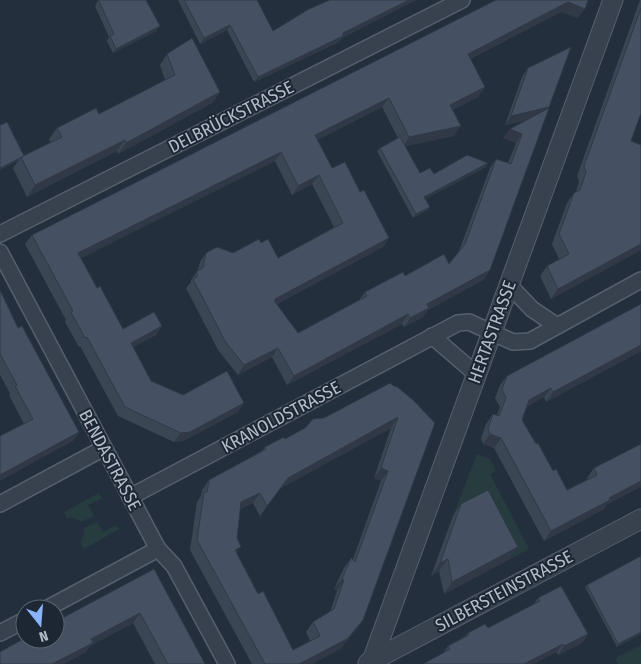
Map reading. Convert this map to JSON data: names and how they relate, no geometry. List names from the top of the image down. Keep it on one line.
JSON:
{"streets":{"street":["DELBRÜCKSTRASSE","HERTASTRASSE","KRANOLDSTRASSE","BENDASTRASSE","SILBERSTEINSTRASSE"]},"crossings":[["HERTASTRASSE","KRANOLDSTRASSE"],["HERTASTRASSE","SILBERSTEINSTRASSE"],["KRANOLDSTRASSE","BENDASTRASSE"]],"north":"bottom"}
